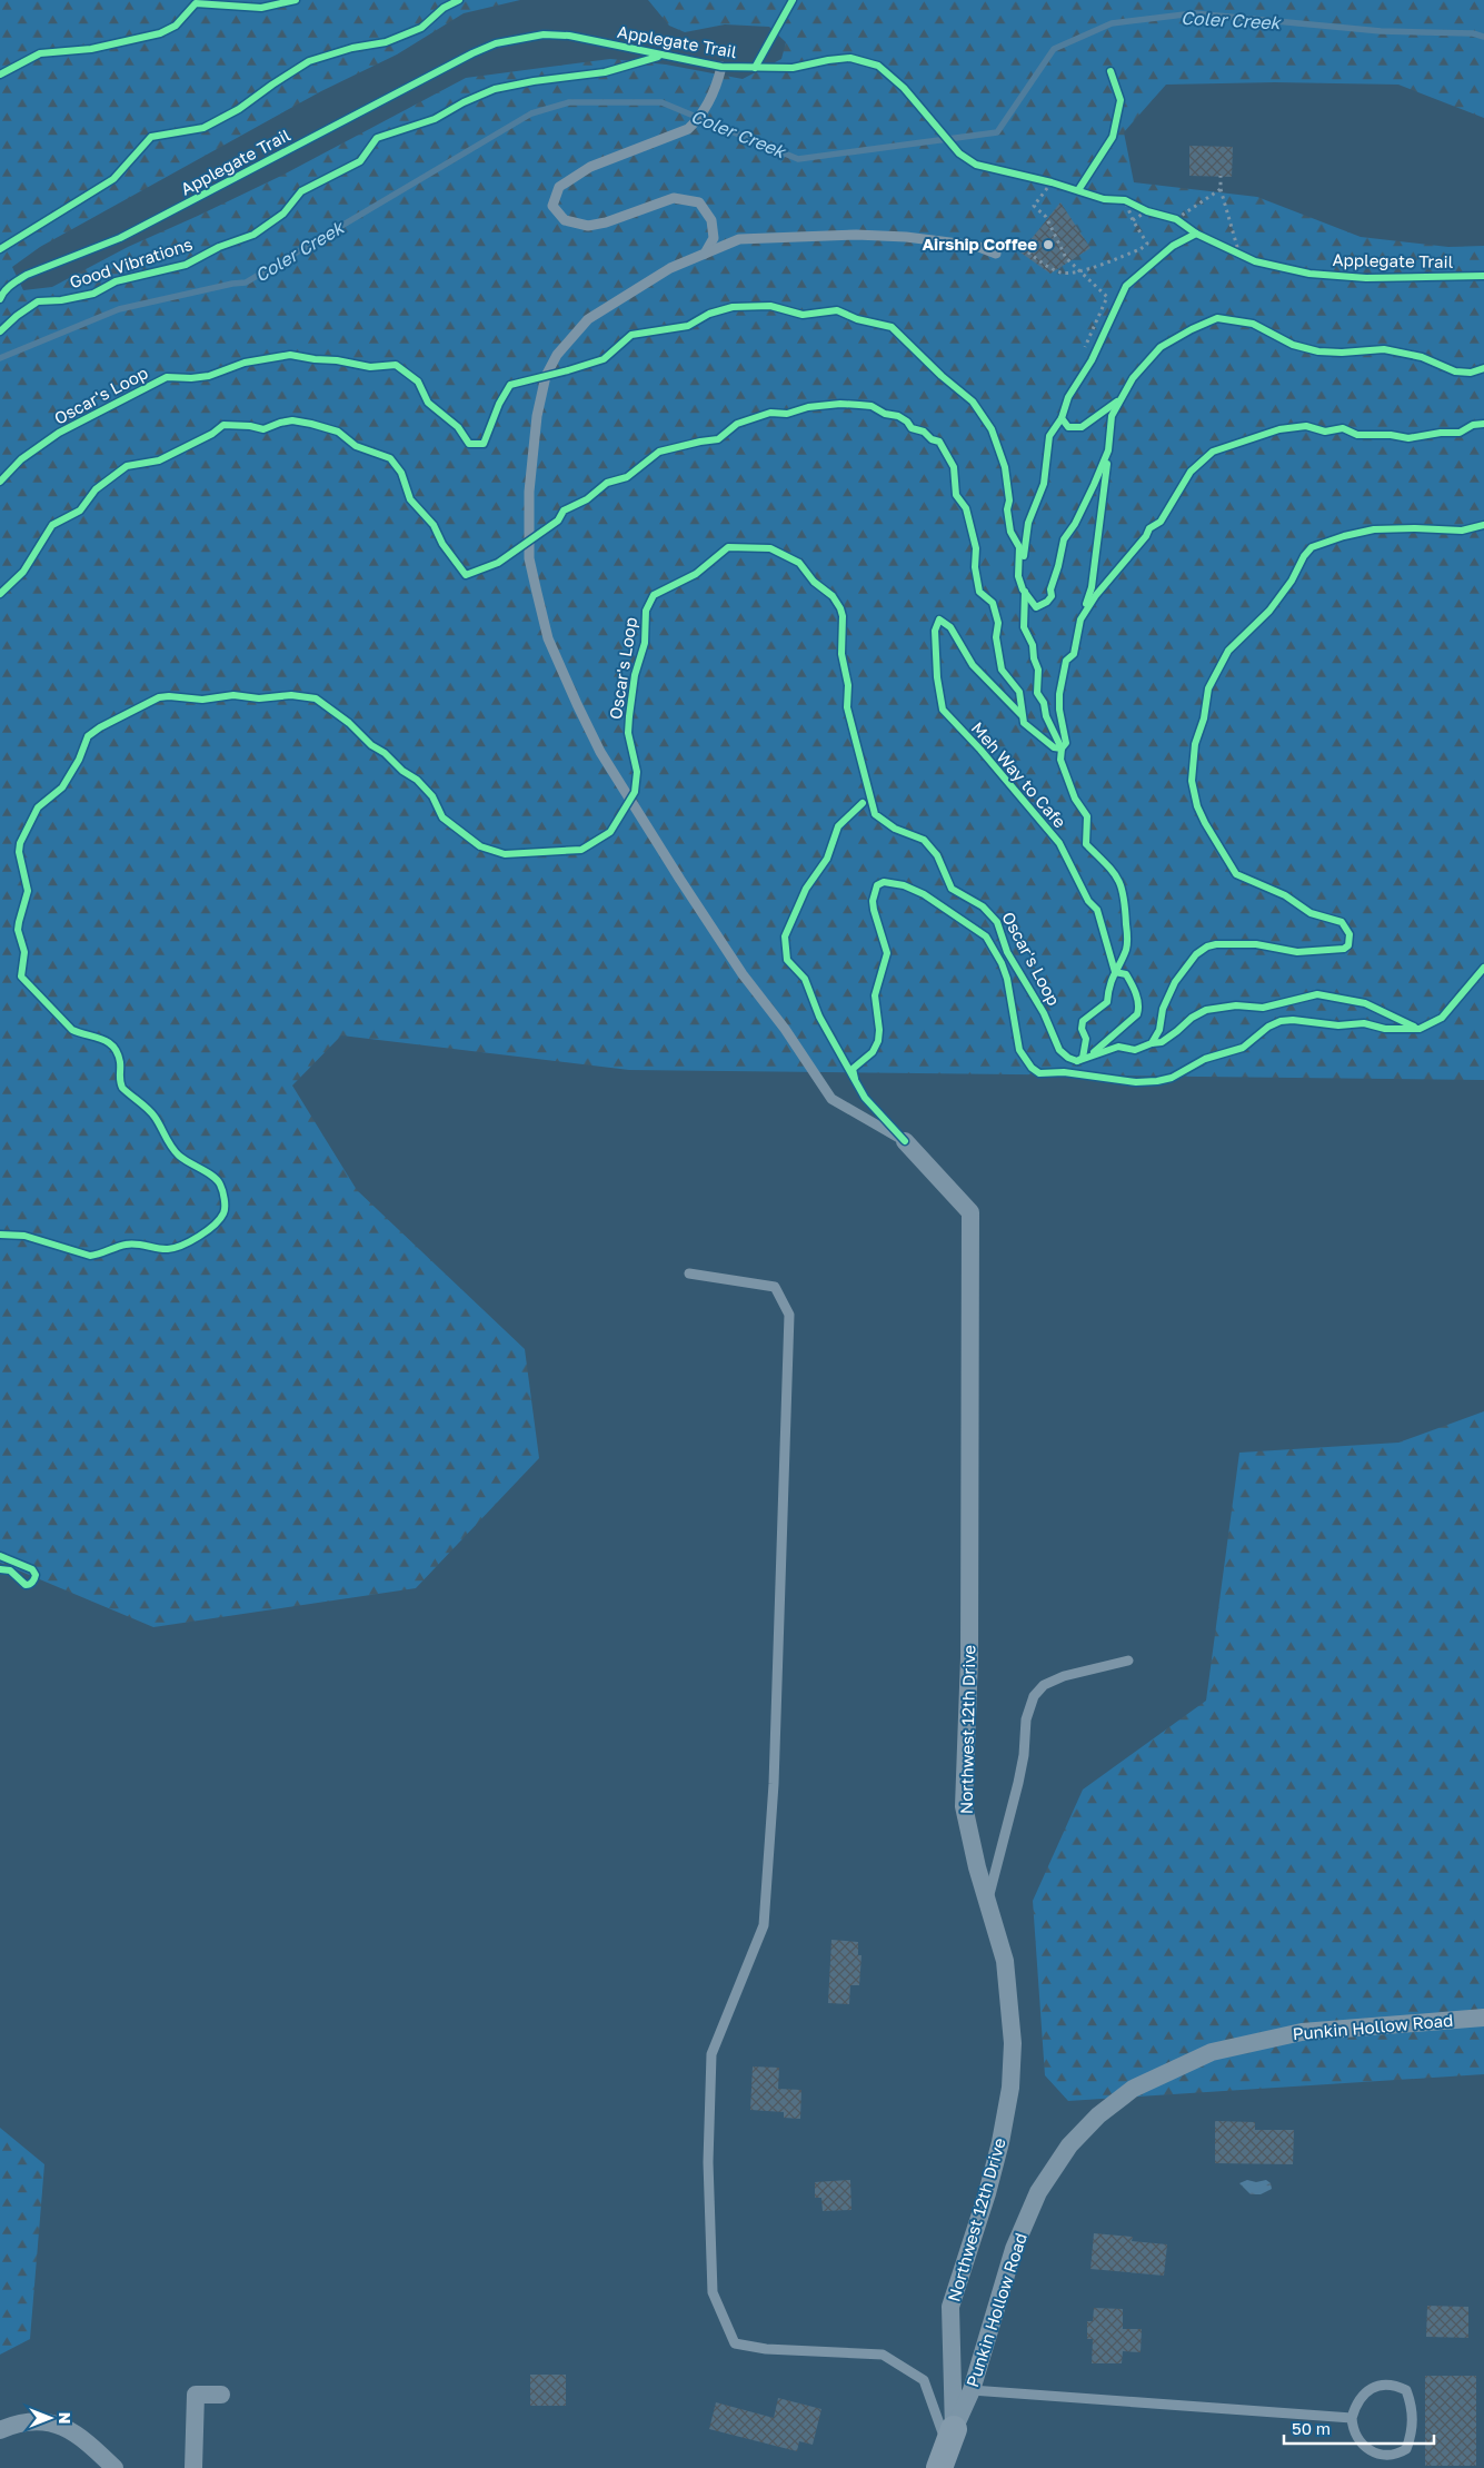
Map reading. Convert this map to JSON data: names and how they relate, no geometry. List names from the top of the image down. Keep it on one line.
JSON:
{"streets":{"street":["Northwest 12th Drive","Punkin Hollow Road"],"cycle path":["Applegate Trail","Oscar's Loop","Meh Way to Cafe"]},"crossings":[["Northwest 12th Drive","Punkin Hollow Road"]],"water":["Coler Creek"],"places":["Airship Coffee"],"scale_bar":"50 m","north":"right"}
